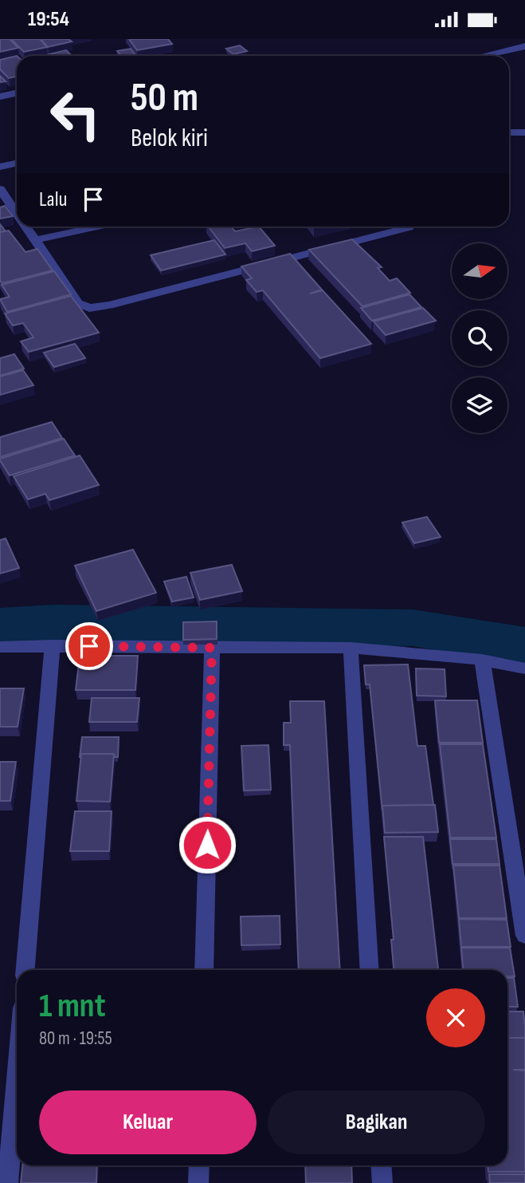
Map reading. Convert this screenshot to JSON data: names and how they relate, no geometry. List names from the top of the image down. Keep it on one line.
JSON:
{"north":"right","page":{"status":"19:54","turn":["50 m","Belok kiri"],"then":"Lalu","heading":["1 mnt","80 m · 19:55"],"buttons":["Keluar","Bagikan"]}}
